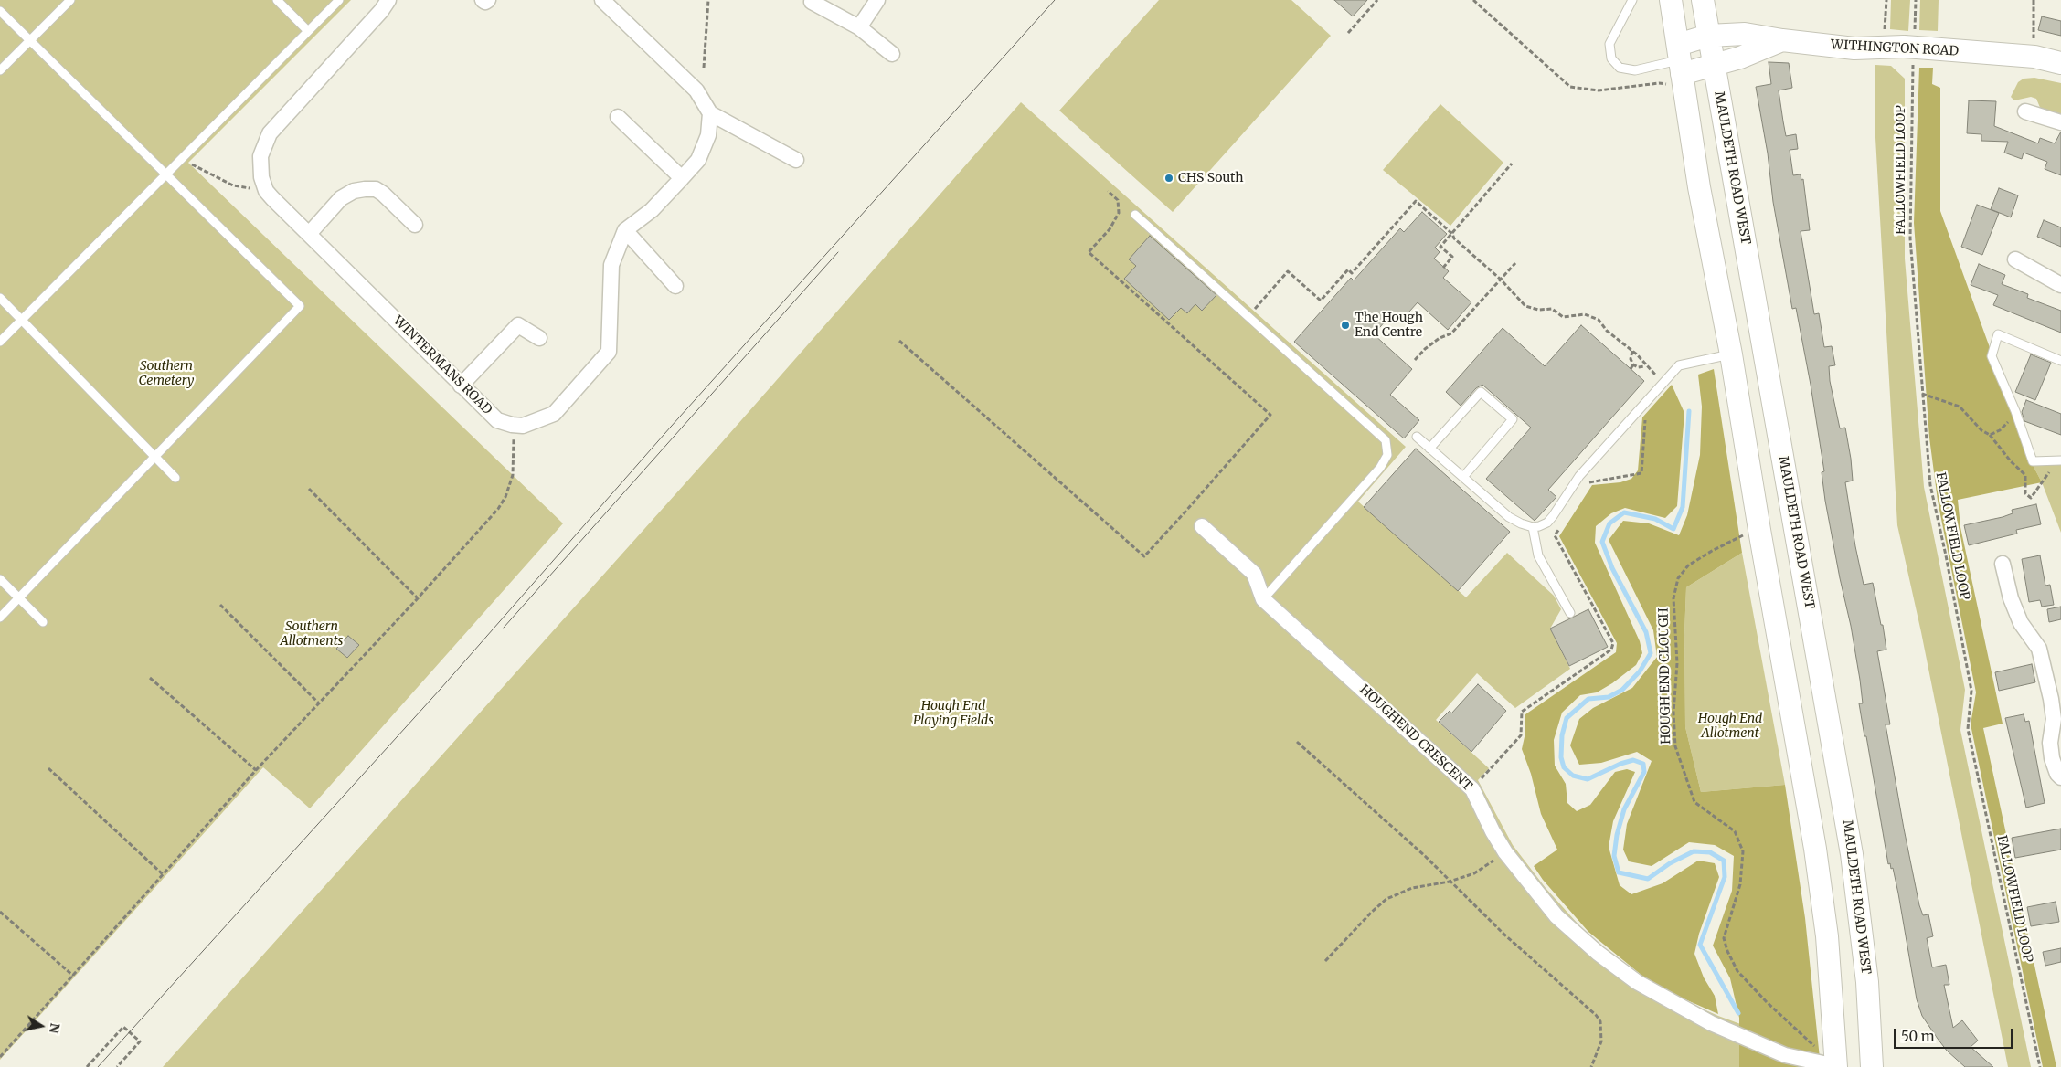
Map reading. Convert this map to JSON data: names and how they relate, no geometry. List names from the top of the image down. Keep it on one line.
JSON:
{"streets":{"street":["WITHINGTON ROAD","MAULDETH ROAD WEST","WINTERMANS ROAD","HOUGHEND CRESCENT"],"path":["FALLOWFIELD LOOP","HOUGH END CLOUGH"]},"crossings":[["WITHINGTON ROAD","MAULDETH ROAD WEST"],["WITHINGTON ROAD","FALLOWFIELD LOOP"]],"parks":["Southern Cemetery","Southern Allotments","Hough End Playing Fields","Hough End Allotment"],"places":["CHS South","The Hough End Centre"],"scale_bar":"50 m","north":"right"}
